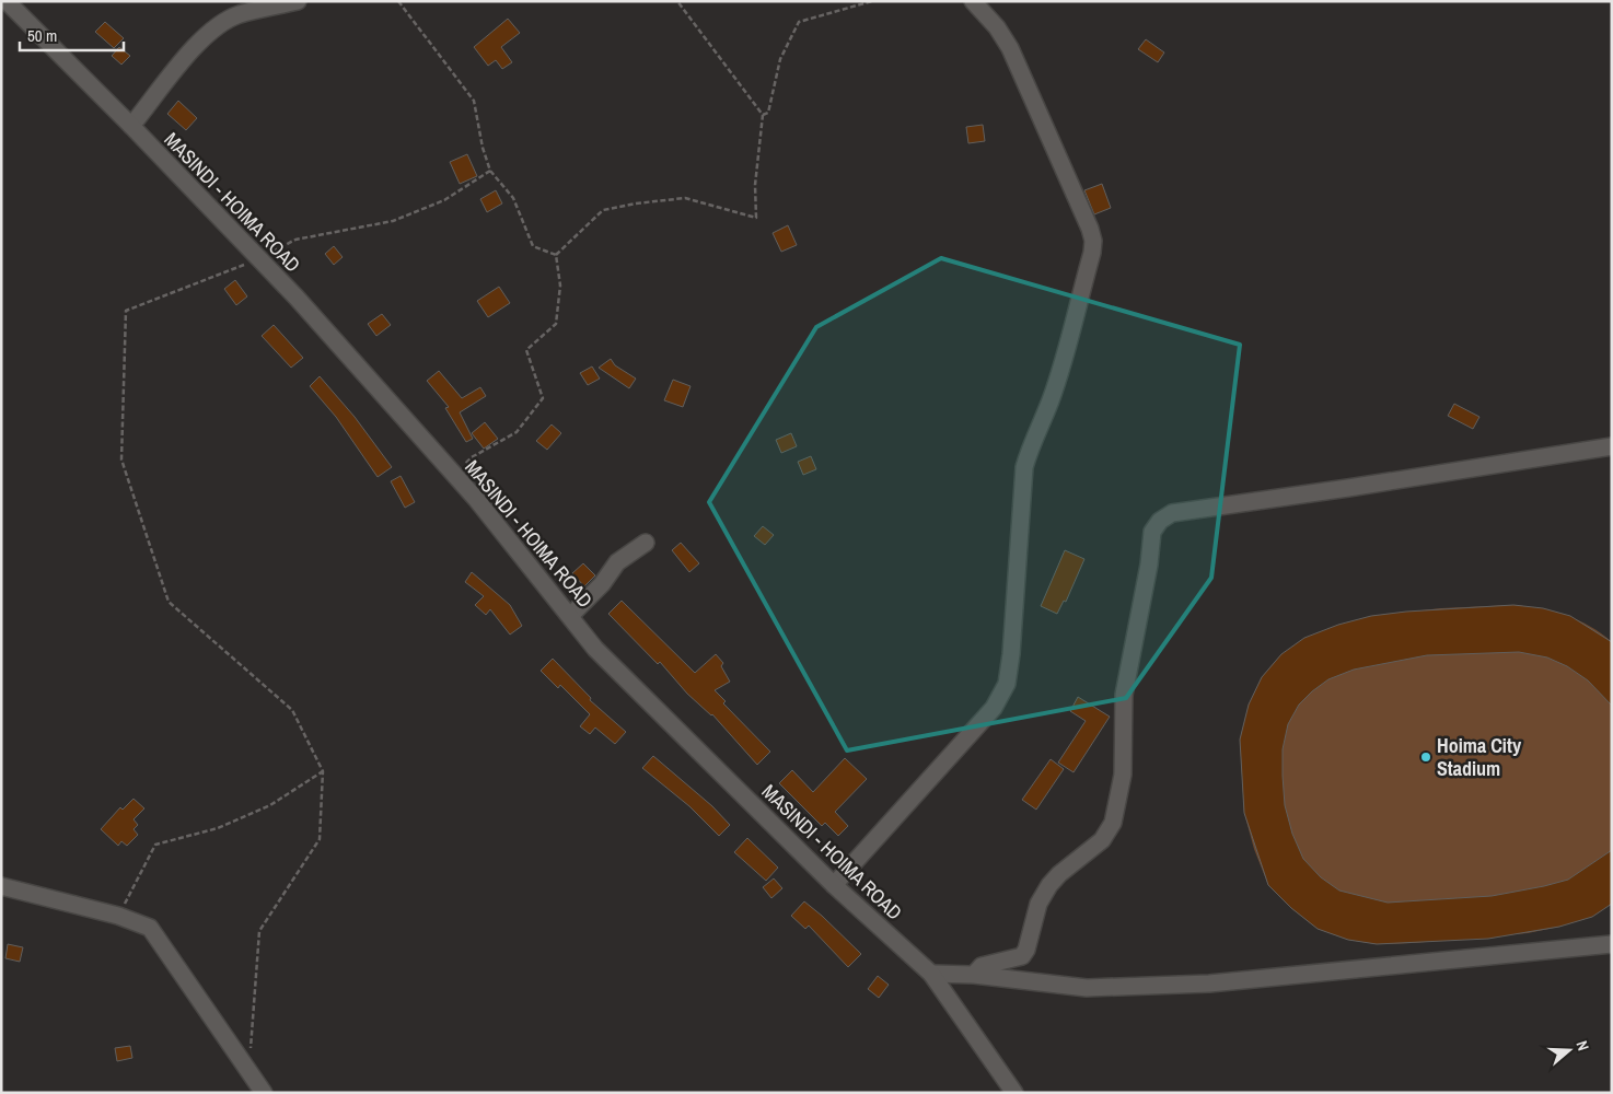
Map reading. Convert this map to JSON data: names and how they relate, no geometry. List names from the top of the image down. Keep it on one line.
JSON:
{"streets":{"street":["MASINDI - HOIMA ROAD"]},"places":["Hoima City Stadium"],"scale_bar":"50 m","north":"right"}
